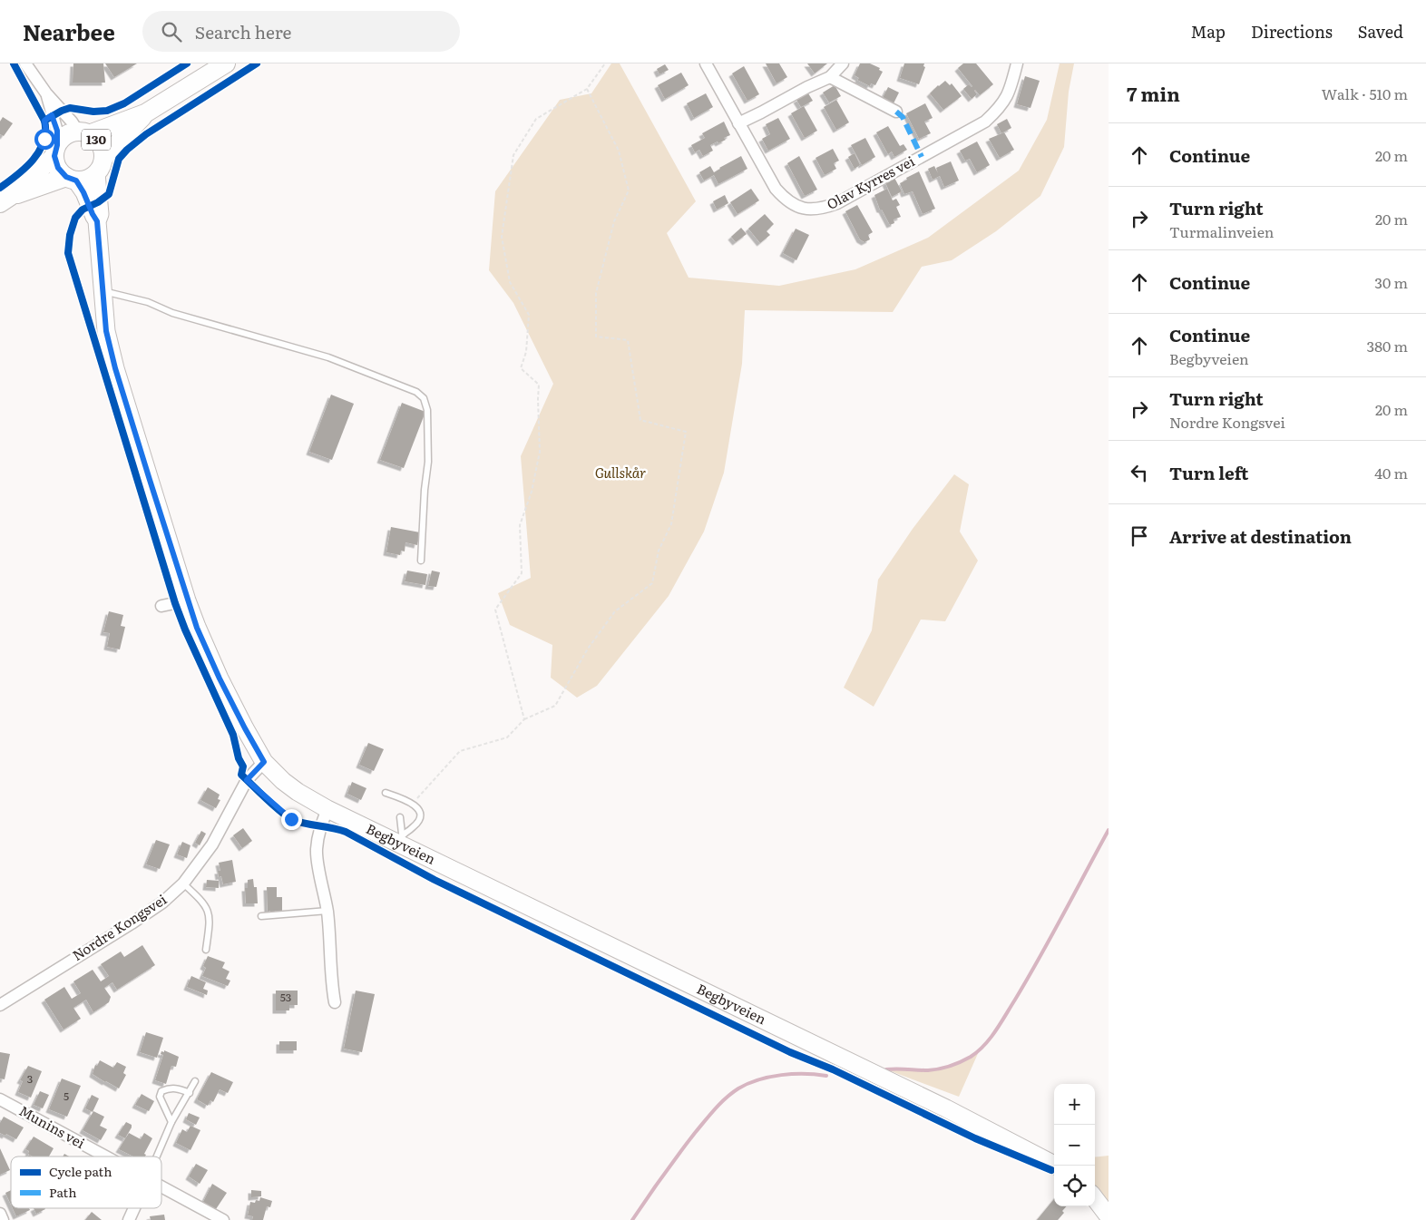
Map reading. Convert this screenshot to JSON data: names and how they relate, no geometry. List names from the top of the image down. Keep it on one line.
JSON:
{"streets":{"main road":["130","Begbyveien"],"street":["Olav Kyrres vei","Nordre Kongsvei","Munins vei"]},"crossings":[["130","Begbyveien"],["Begbyveien","Nordre Kongsvei"]],"parks":["Gullskår"],"house_numbers":["53","3","5"],"legend":["Cycle path","Path"],"page":{"header":"Nearbee","search":"Search here","nav":["Map","Directions","Saved"],"heading":["7 min","Walk · 510 m"],"list":[["Continue","20 m"],["Turn right","Turmalinveien","20 m"],["Continue","30 m"],["Continue","Begbyveien","380 m"],["Turn right","Nordre Kongsvei","20 m"],["Turn left","40 m"],"Arrive at destination"],"map_buttons":["+","−"]}}
